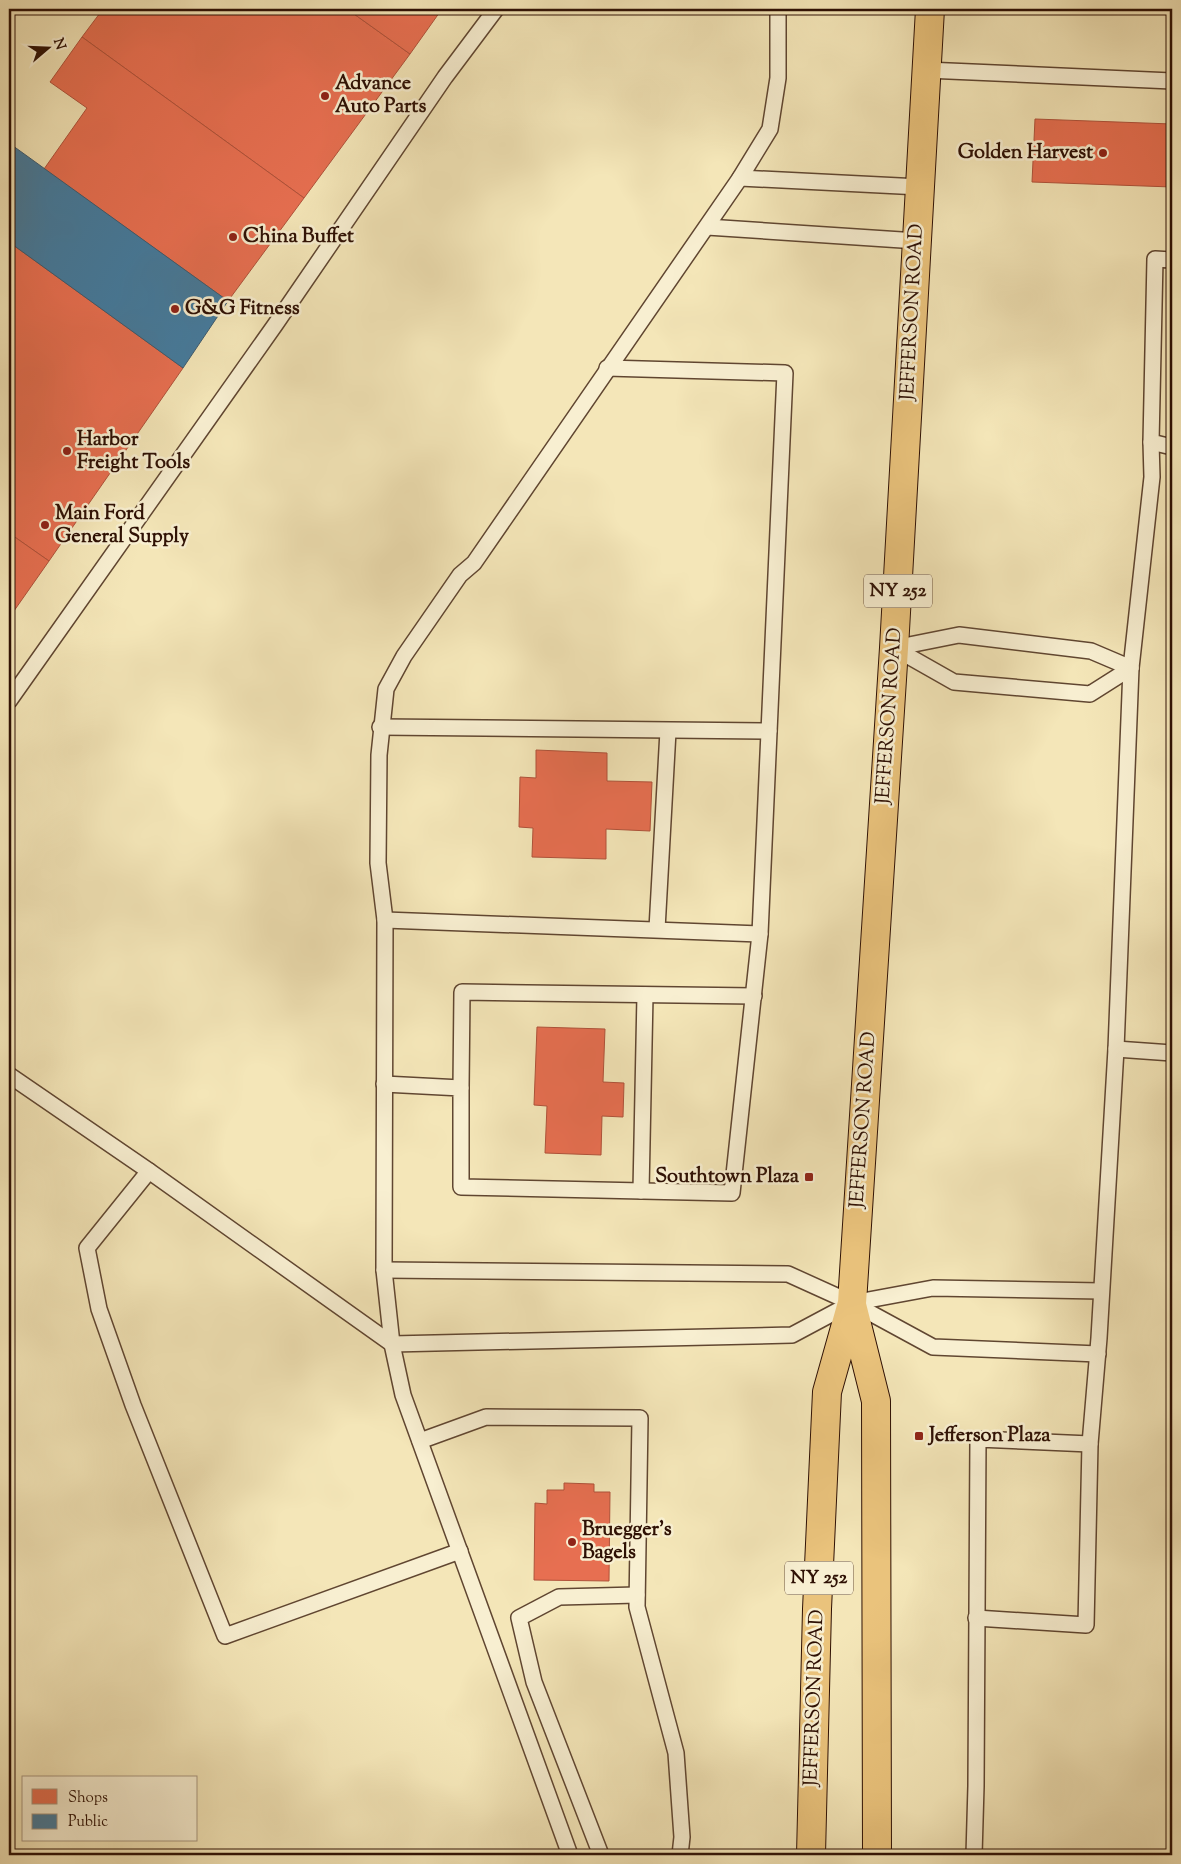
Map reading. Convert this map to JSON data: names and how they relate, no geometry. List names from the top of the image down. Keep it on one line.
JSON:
{"streets":{"main road":["JEFFERSON ROAD","NY 252"]},"places":{"other":["Advance Auto Parts","Golden Harvest","China Buffet","G&G Fitness","Harbor Freight Tools","Main Ford General Supply","Bruegger's Bagels"],"transit":["Southtown Plaza","Jefferson Plaza"]},"legend":["Shops","Public"],"north":"right"}
